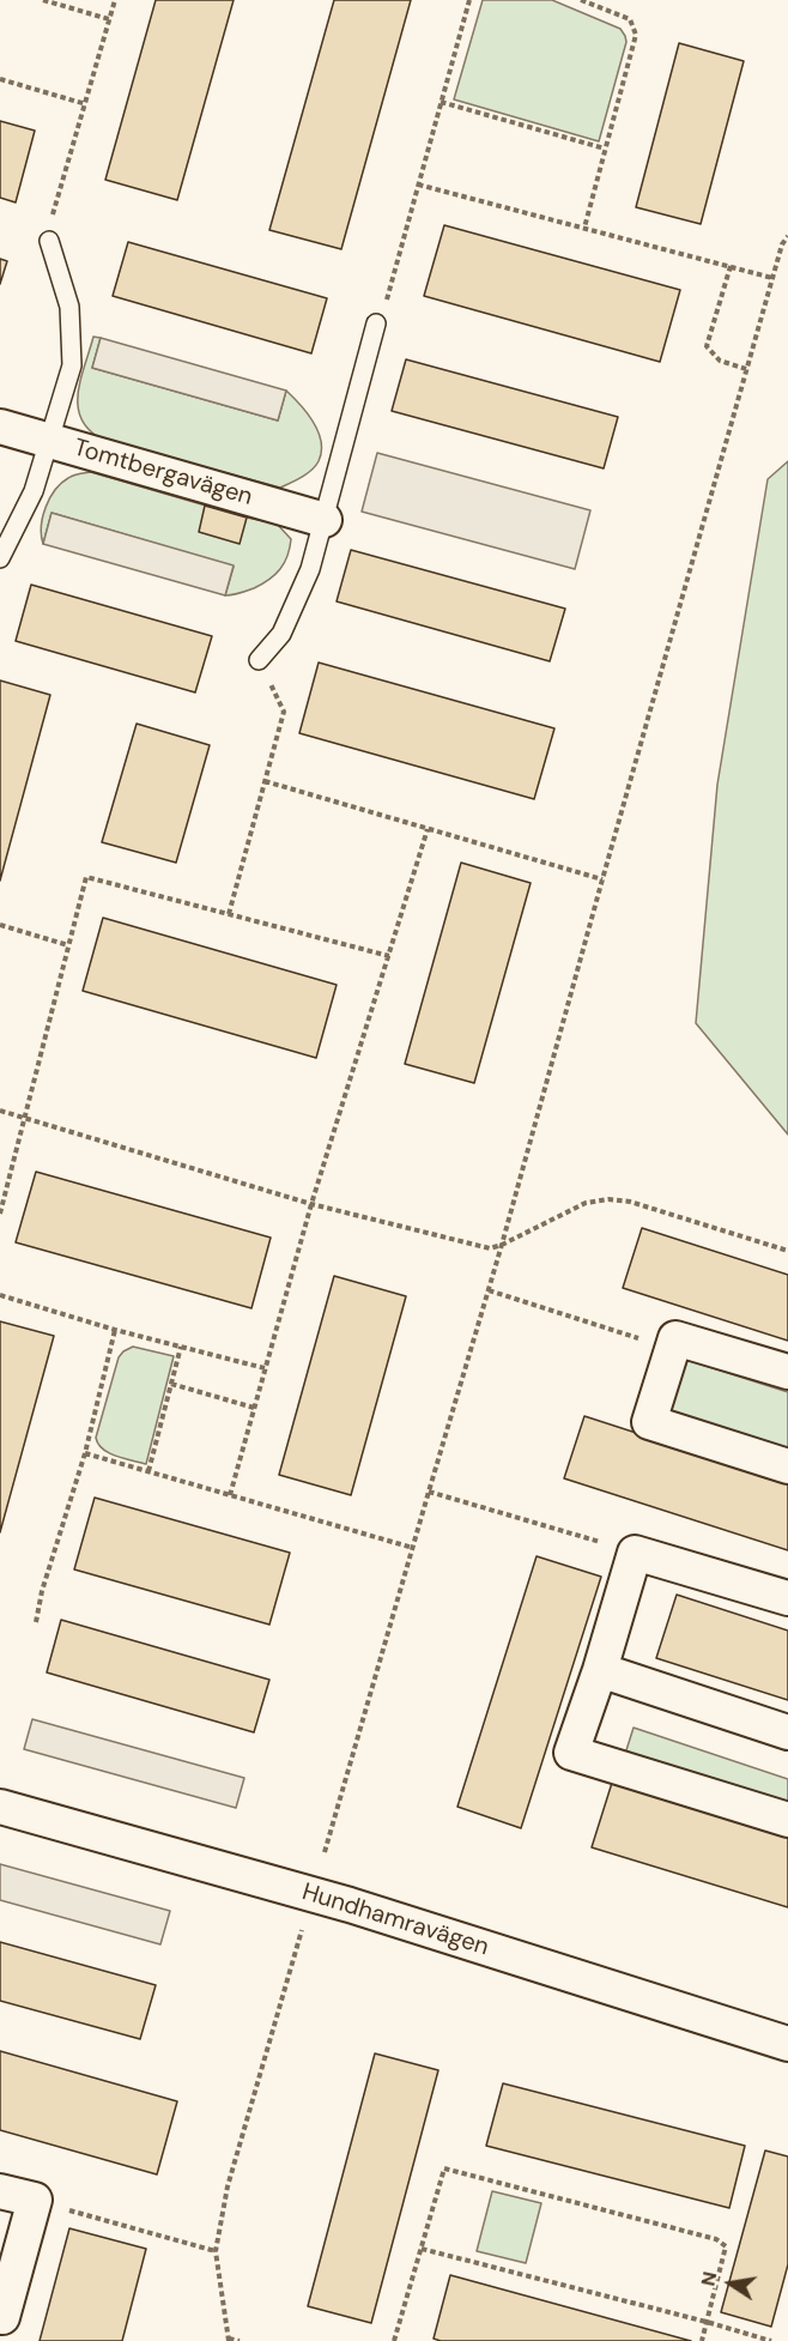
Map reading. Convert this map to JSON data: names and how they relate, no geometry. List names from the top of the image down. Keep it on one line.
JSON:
{"streets":{"street":["Tomtbergavägen","Hundhamravägen"]},"north":"left"}
